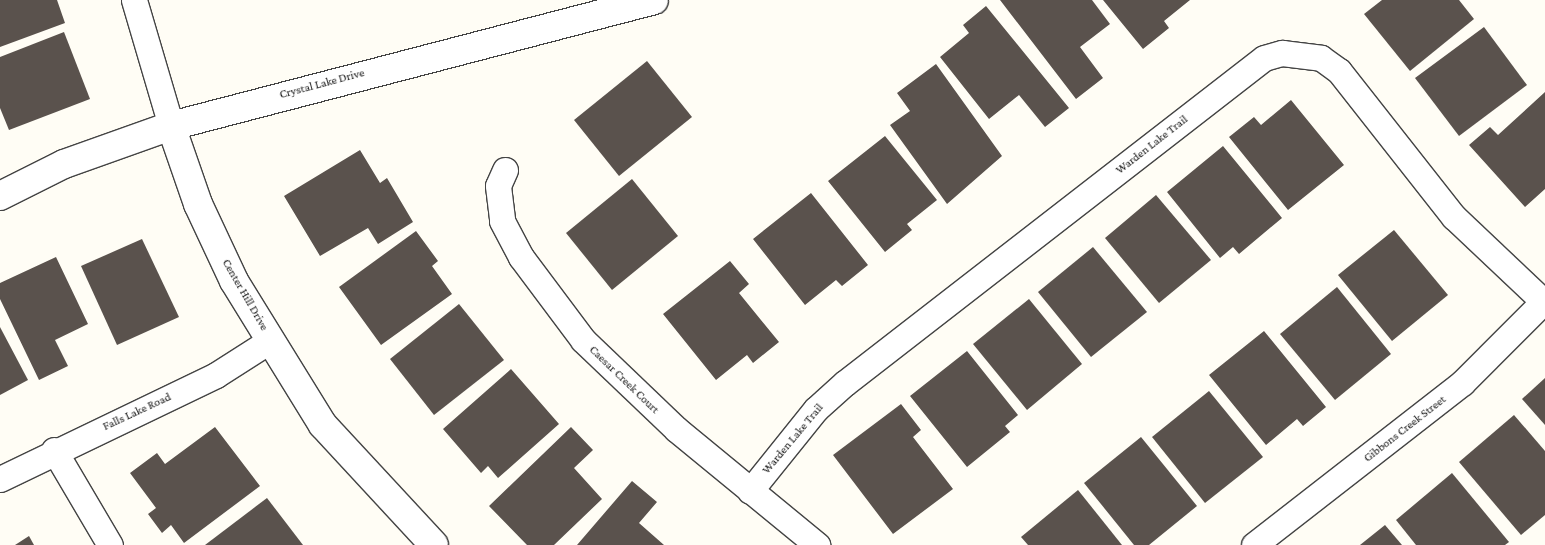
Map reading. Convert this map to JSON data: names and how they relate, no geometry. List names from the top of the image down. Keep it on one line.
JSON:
{"streets":{"street":["Crystal Lake Drive","Warden Lake Trail","Center Hill Drive","Caesar Creek Court","Falls Lake Road","Gibbons Creek Street"]},"crossings":[["Crystal Lake Drive","Center Hill Drive"],["Warden Lake Trail","Caesar Creek Court"],["Warden Lake Trail","Gibbons Creek Street"],["Center Hill Drive","Falls Lake Road"]]}
